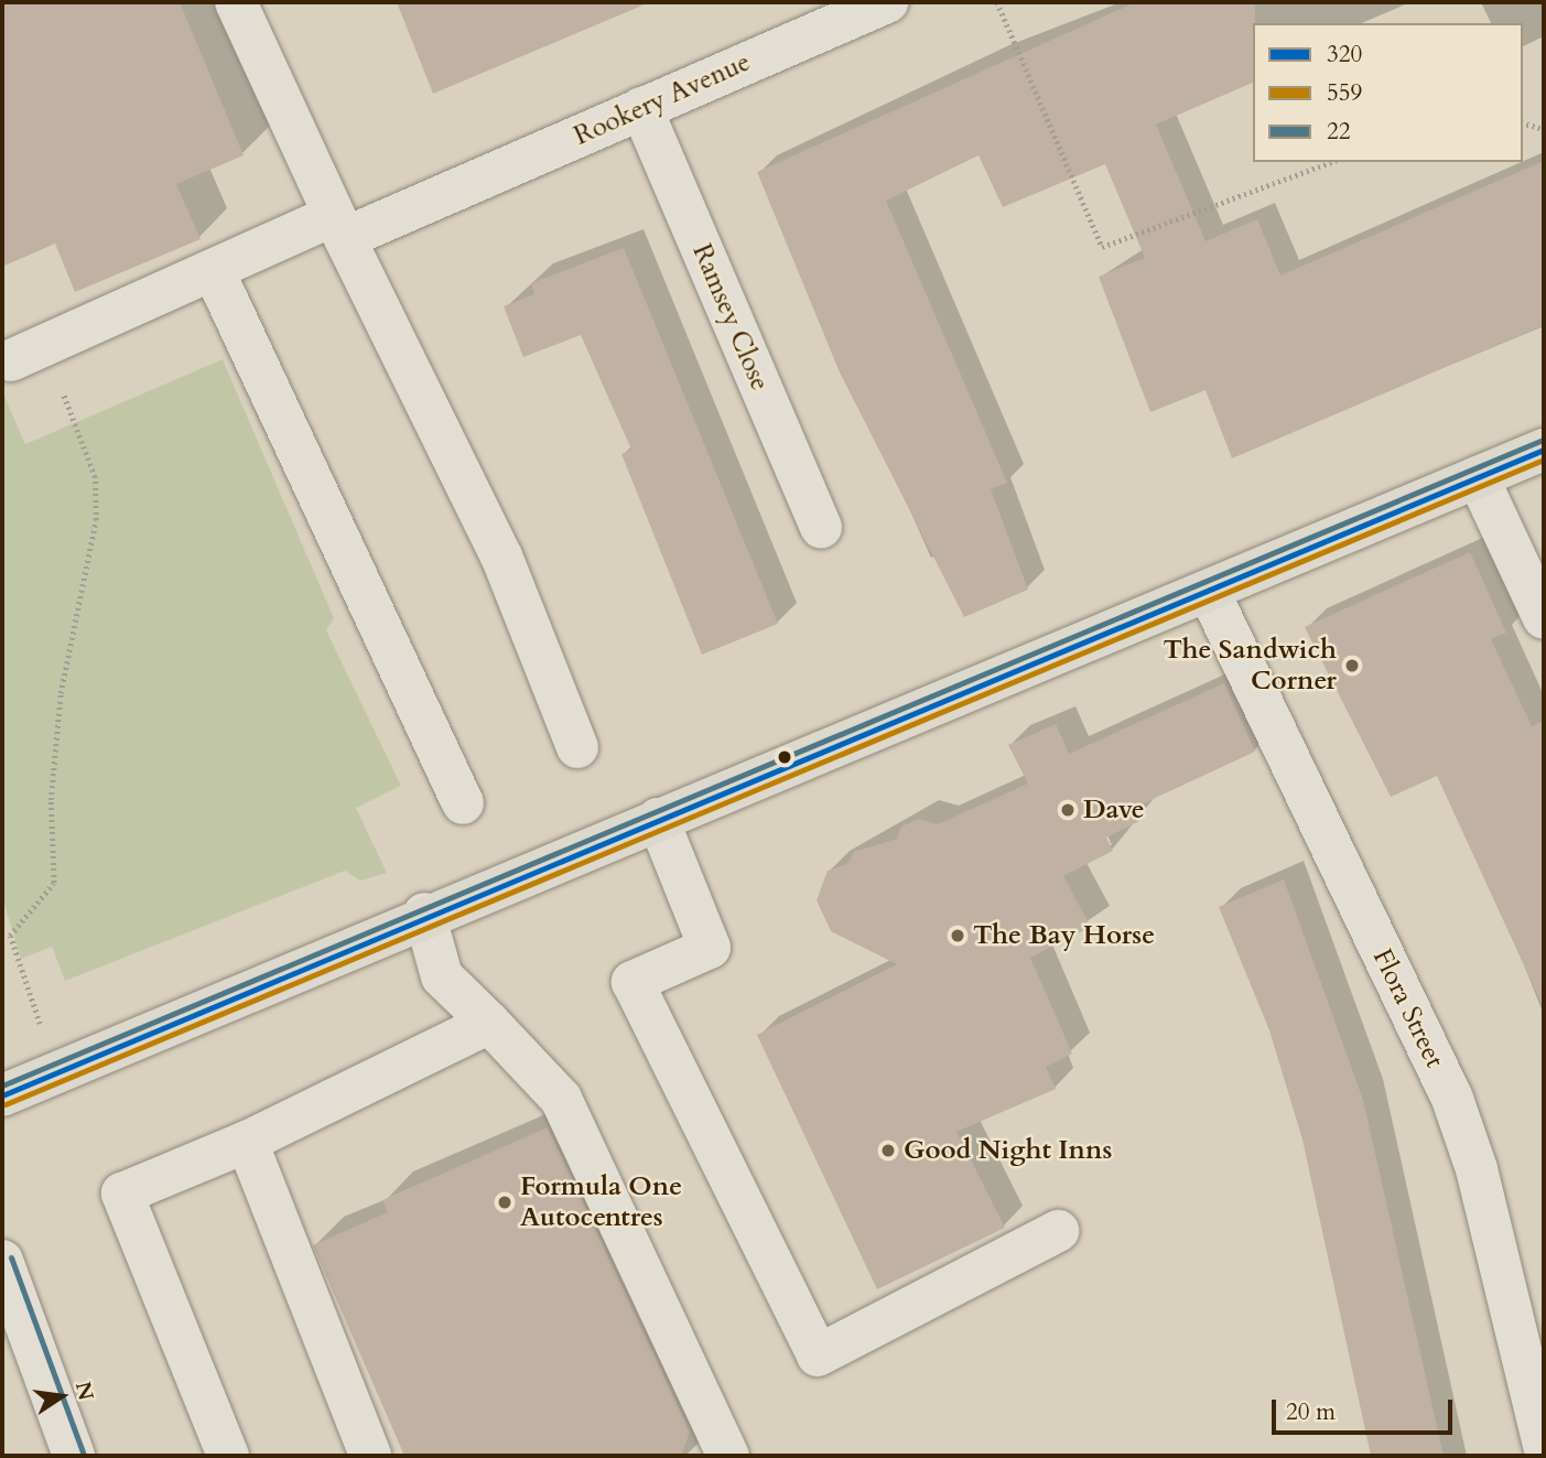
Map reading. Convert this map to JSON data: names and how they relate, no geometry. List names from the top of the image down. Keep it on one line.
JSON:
{"streets":{"street":["Rookery Avenue","Ramsey Close","Flora Street"]},"crossings":[["Rookery Avenue","Ramsey Close"]],"places":["The Sandwich Corner","Dave","The Bay Horse","Good Night Inns","Formula One Autocentres"],"lines":["transit line 22","transit line 320","transit line 559"],"legend":["320","559","22"],"scale_bar":"20 m","north":"right"}
